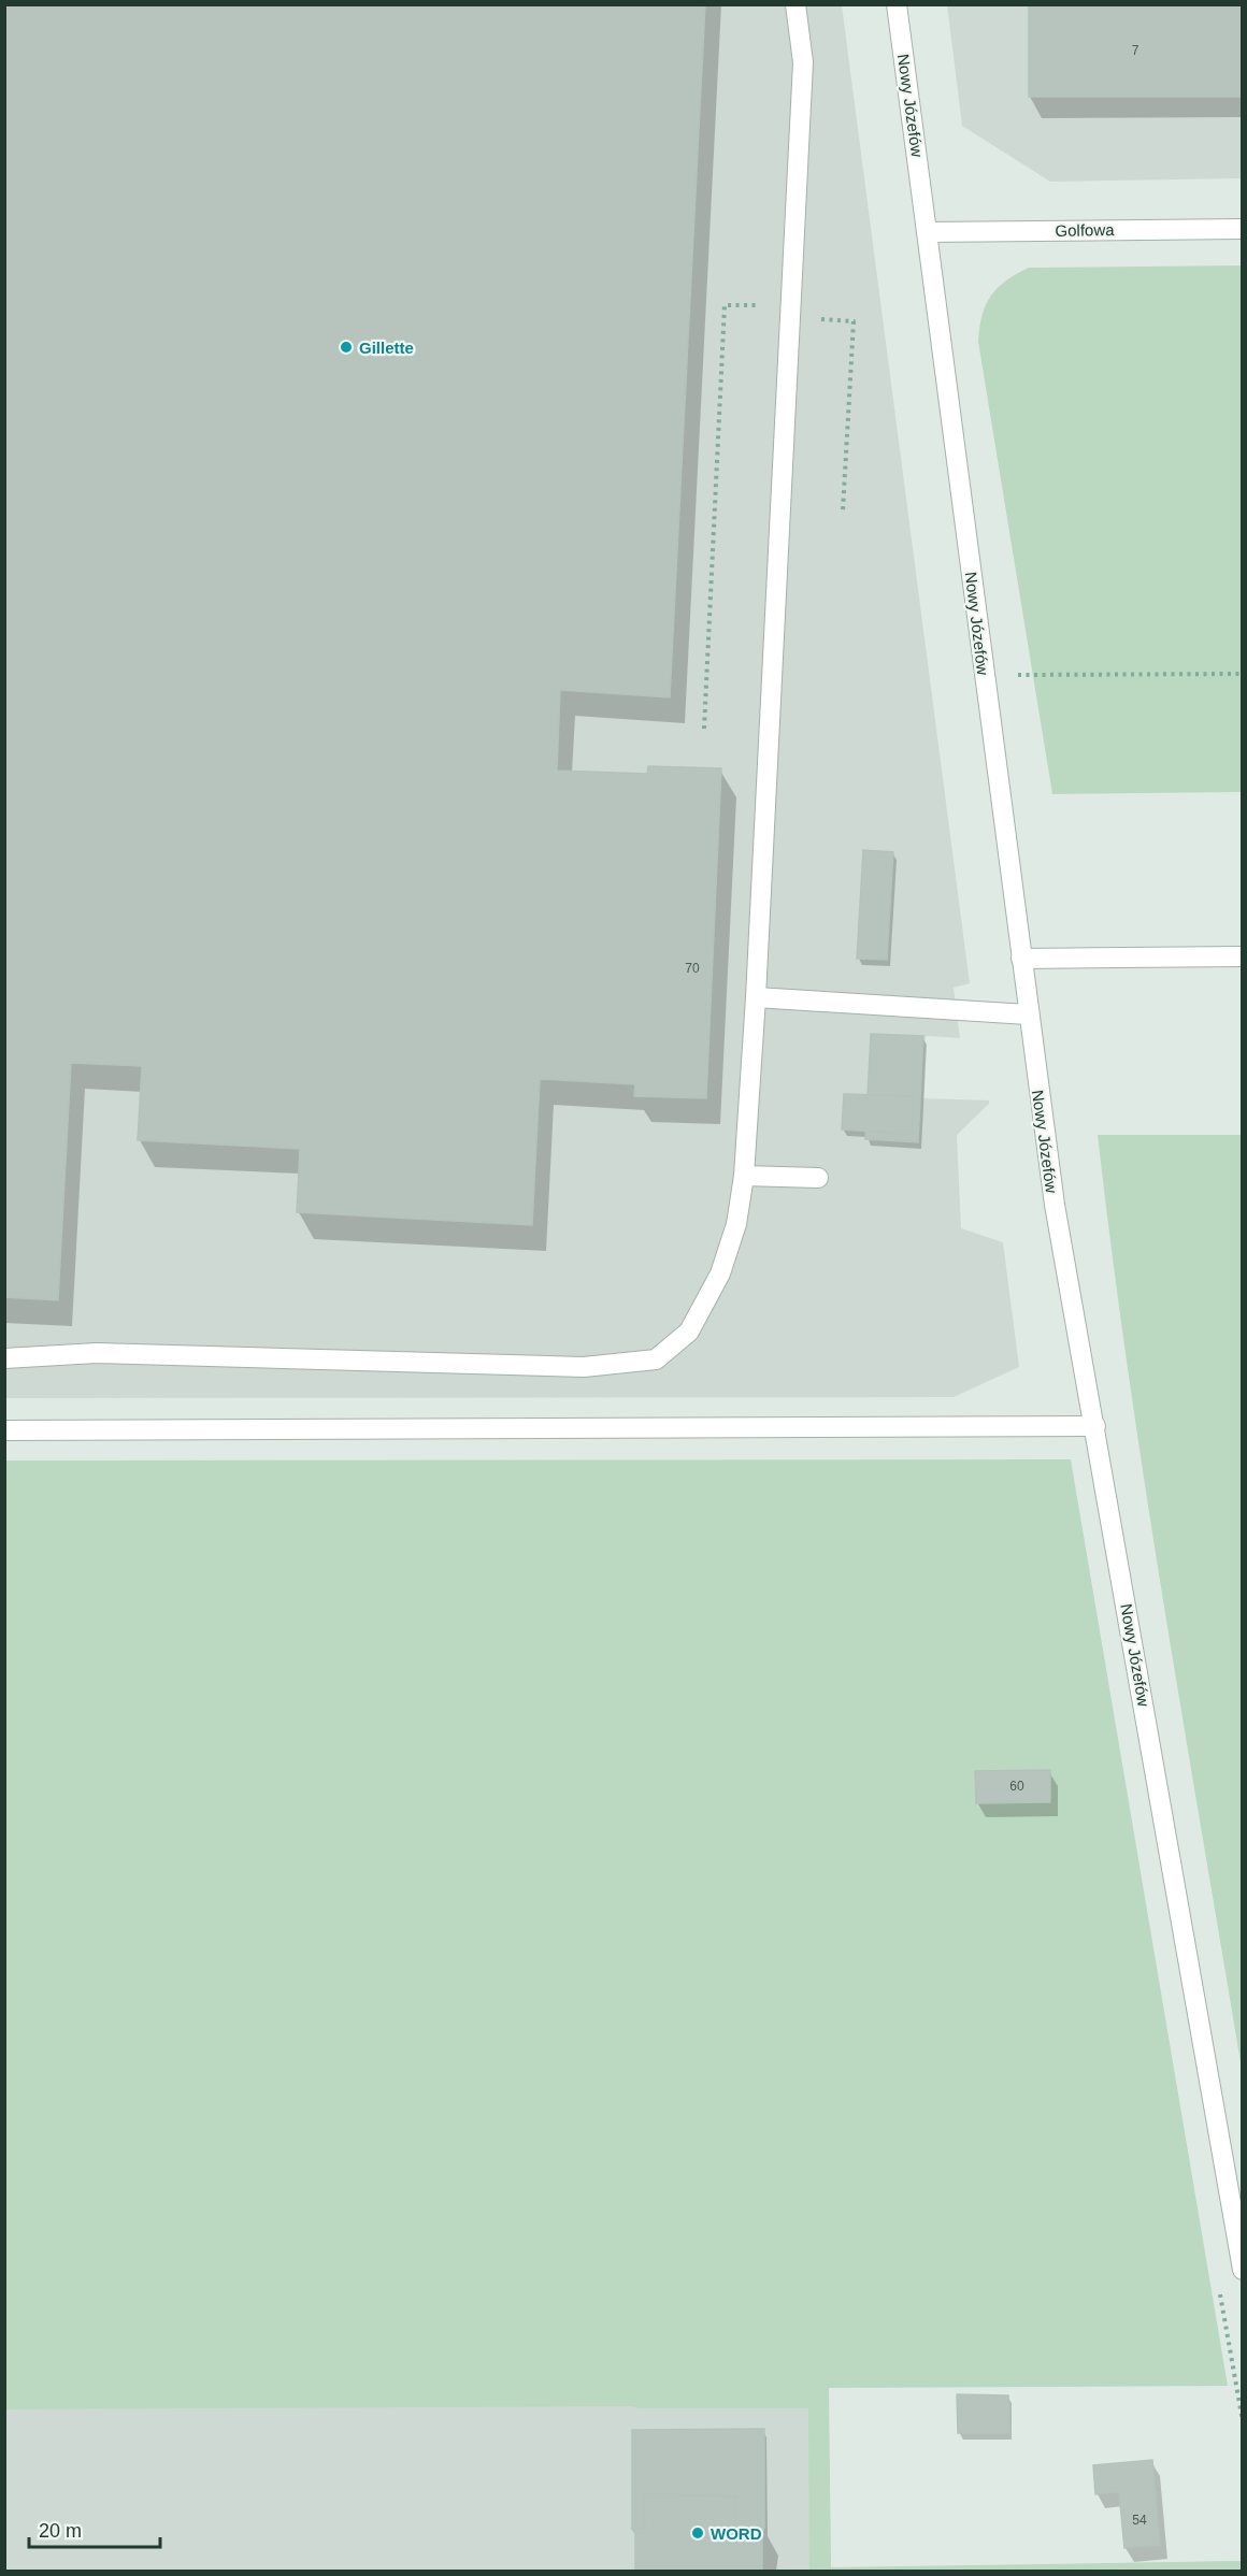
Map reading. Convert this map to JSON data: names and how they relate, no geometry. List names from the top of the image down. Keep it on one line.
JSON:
{"streets":{"street":["Nowy Józefów","Golfowa"]},"crossings":[["Nowy Józefów","Golfowa"]],"places":["Gillette","WORD"],"house_numbers":["7","70","60","54"],"scale_bar":"20 m"}
